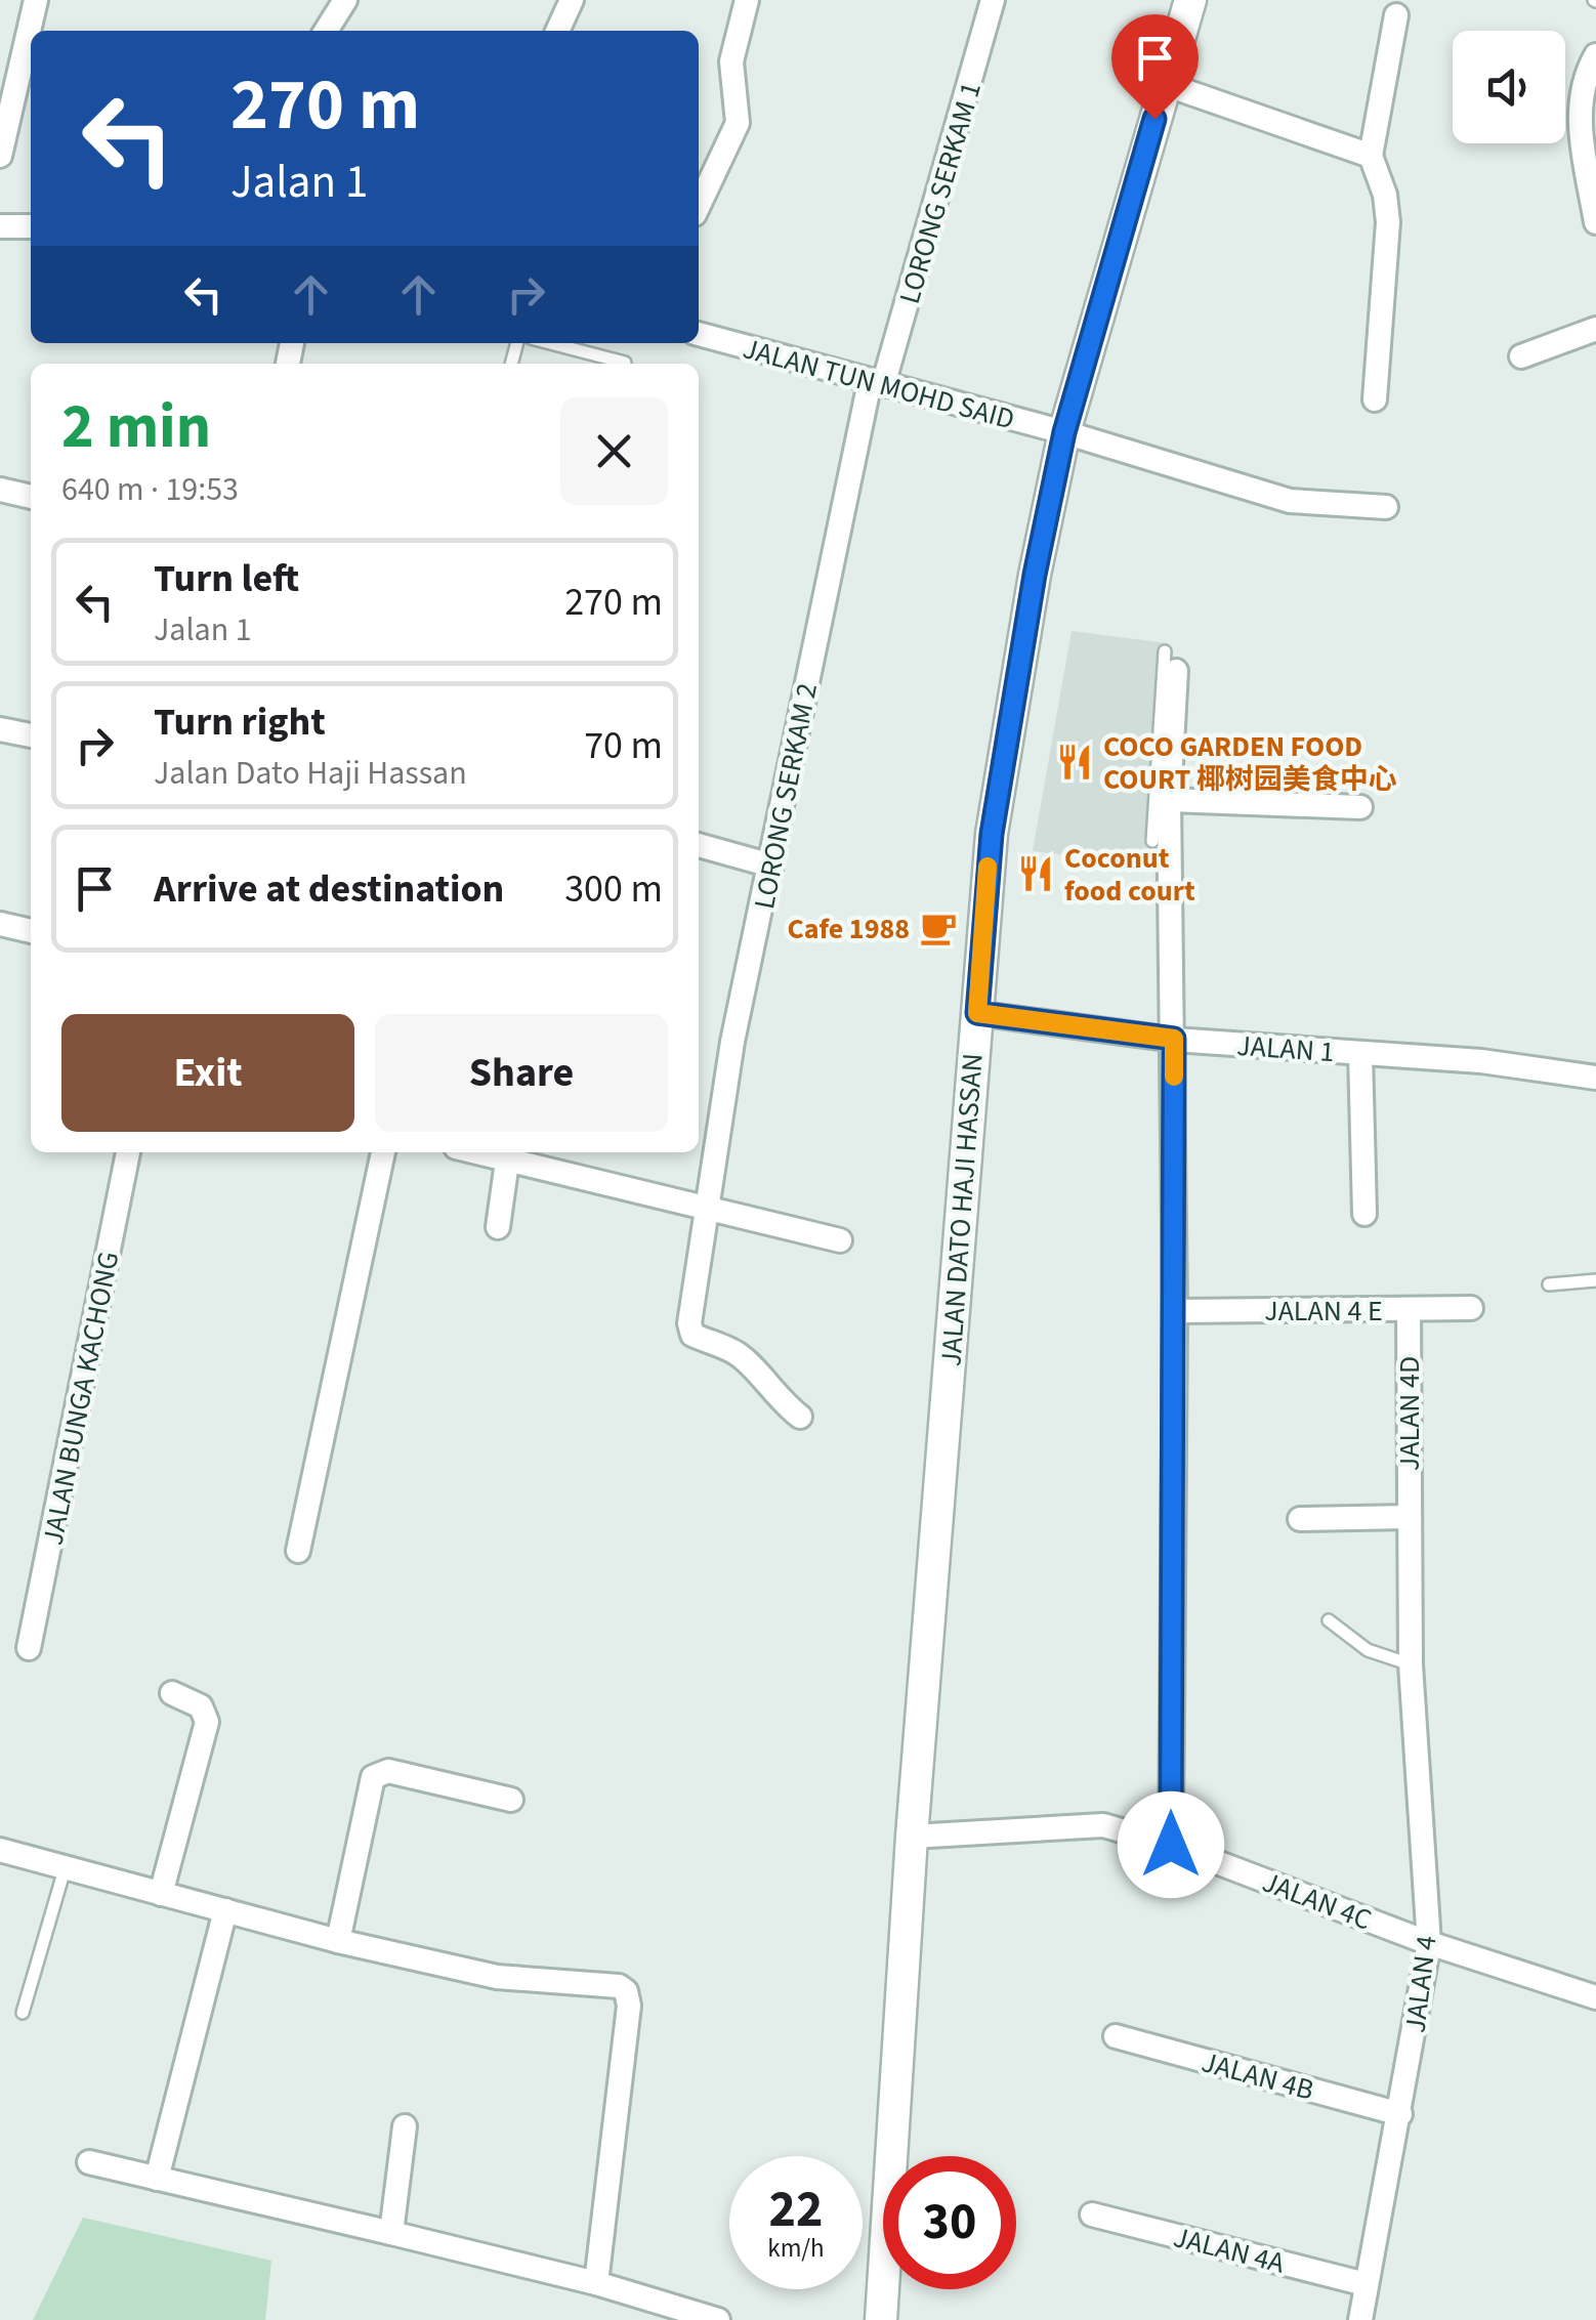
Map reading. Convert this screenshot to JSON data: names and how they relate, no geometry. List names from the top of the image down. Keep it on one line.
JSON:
{"streets":{"street":["LORONG SERKAM 1","JALAN TUN MOHD SAID","LORONG SERKAM 2","JALAN 1","JALAN DATO HAJI HASSAN","JALAN 4 E","JALAN BUNGA KACHONG","JALAN 4D","JALAN 4C","JALAN 4","JALAN 4B","JALAN 4A"]},"crossings":[["LORONG SERKAM 1","JALAN TUN MOHD SAID"],["LORONG SERKAM 1","LORONG SERKAM 2"],["JALAN TUN MOHD SAID","LORONG SERKAM 2"],["JALAN TUN MOHD SAID","JALAN DATO HAJI HASSAN"],["JALAN 1","JALAN DATO HAJI HASSAN"],["JALAN DATO HAJI HASSAN","JALAN 4C"],["JALAN 4 E","JALAN 4D"],["JALAN 4D","JALAN 4"],["JALAN 4C","JALAN 4"],["JALAN 4","JALAN 4B"],["JALAN 4","JALAN 4A"]],"places":{"restaurant":["COCO GARDEN FOOD COURT 椰树园美食中心","Coconut food court"],"cafe":["Cafe 1988"]},"page":{"turn":["270 m","Jalan 1"],"heading":["2 min","640 m · 19:53"],"list":[{"name":"Turn left","note":"Jalan 1","value":"270 m"},{"name":"Turn right","note":"Jalan Dato Haji Hassan","value":"70 m"},{"name":"Arrive at destination","value":"300 m"}],"buttons":["Exit","Share"],"speed":"22 km/h","limit":"30"}}
